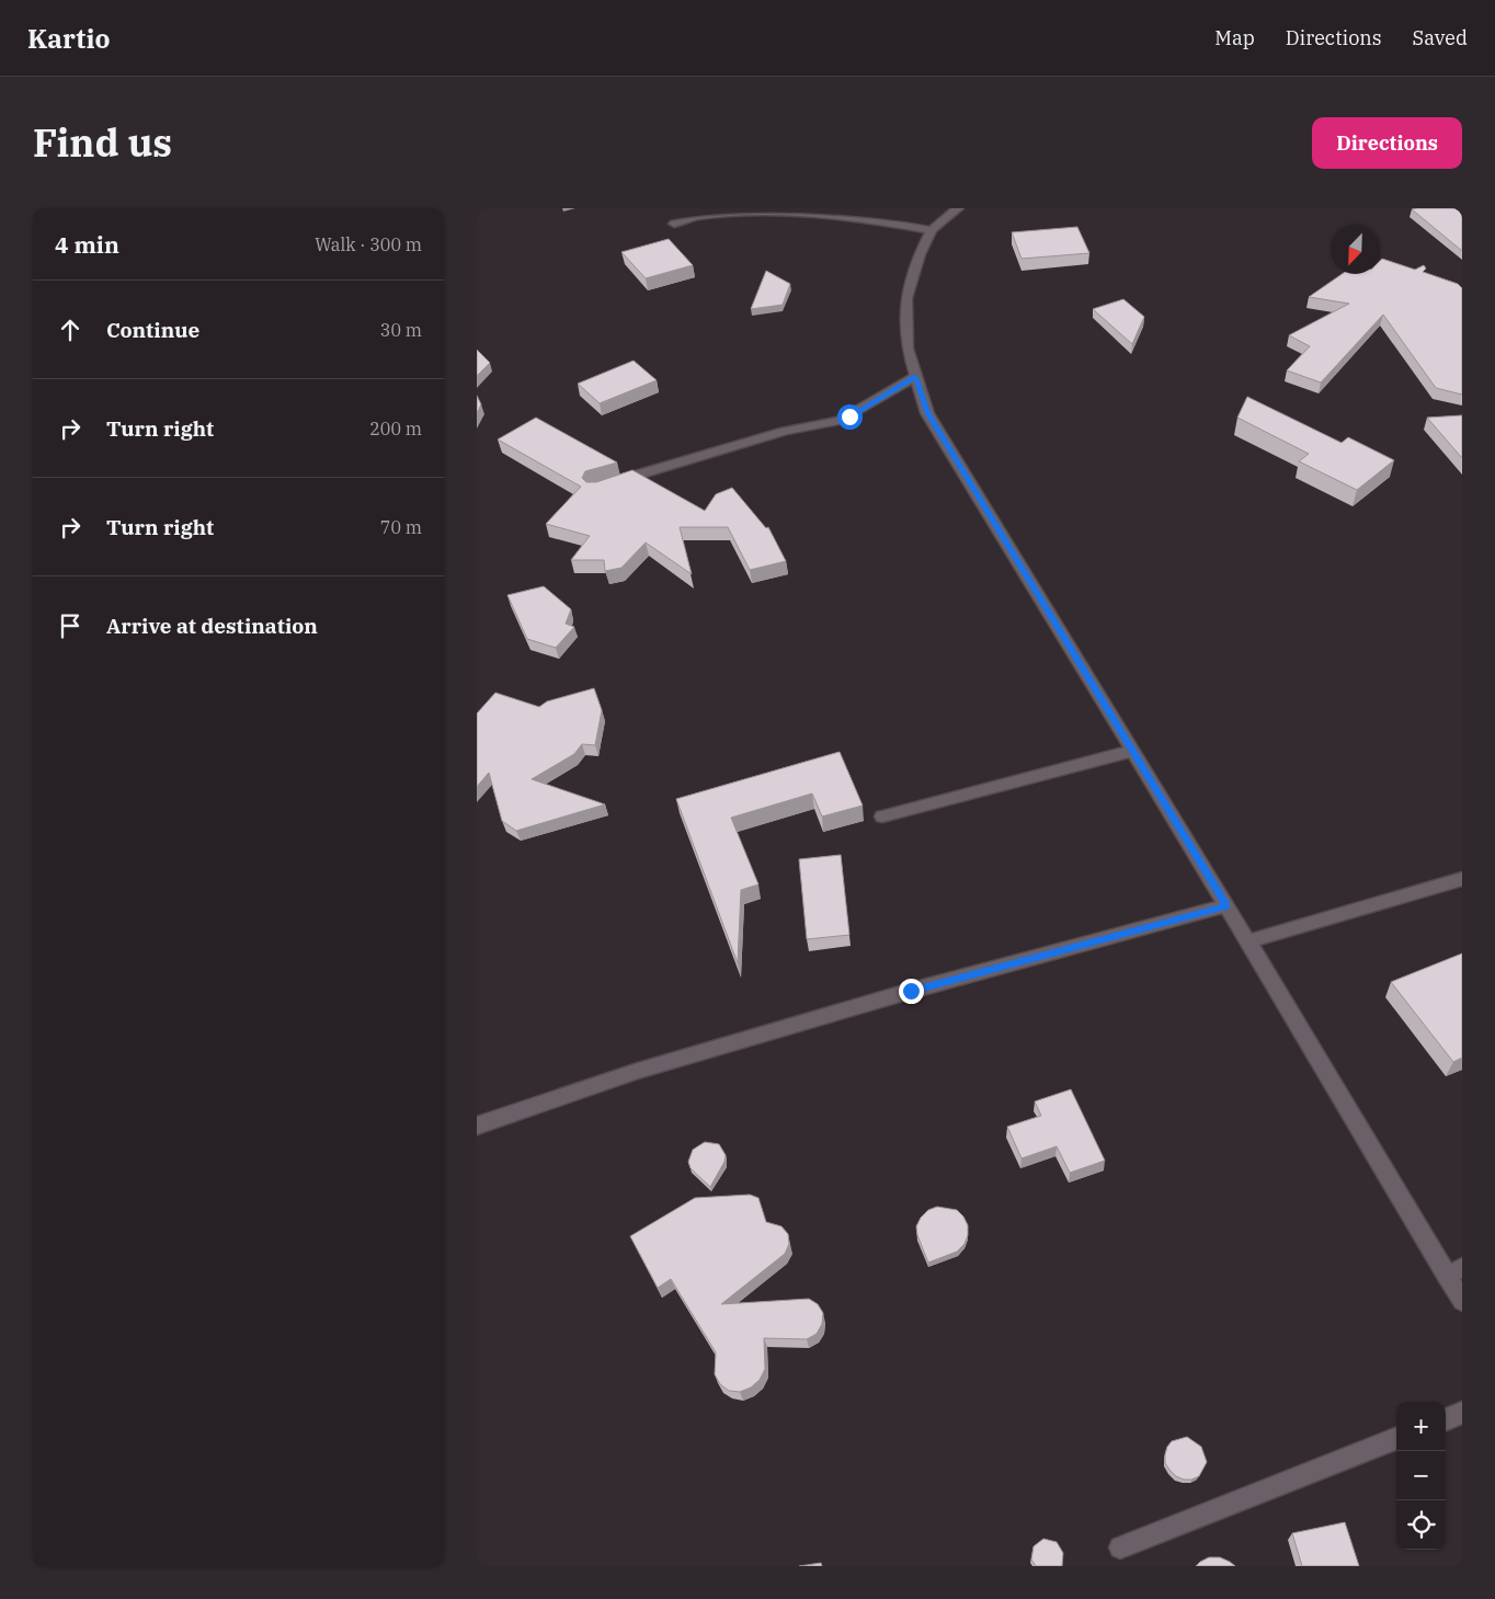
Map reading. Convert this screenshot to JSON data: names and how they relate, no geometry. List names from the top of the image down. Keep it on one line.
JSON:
{"north":"bottom left","page":{"header":"Kartio","nav":["Map","Directions","Saved"],"title":"Find us","buttons":"Directions","heading":["4 min","Walk · 300 m"],"list":[["Continue","30 m"],["Turn right","200 m"],["Turn right","70 m"],"Arrive at destination"],"map_buttons":["+","−"]}}
